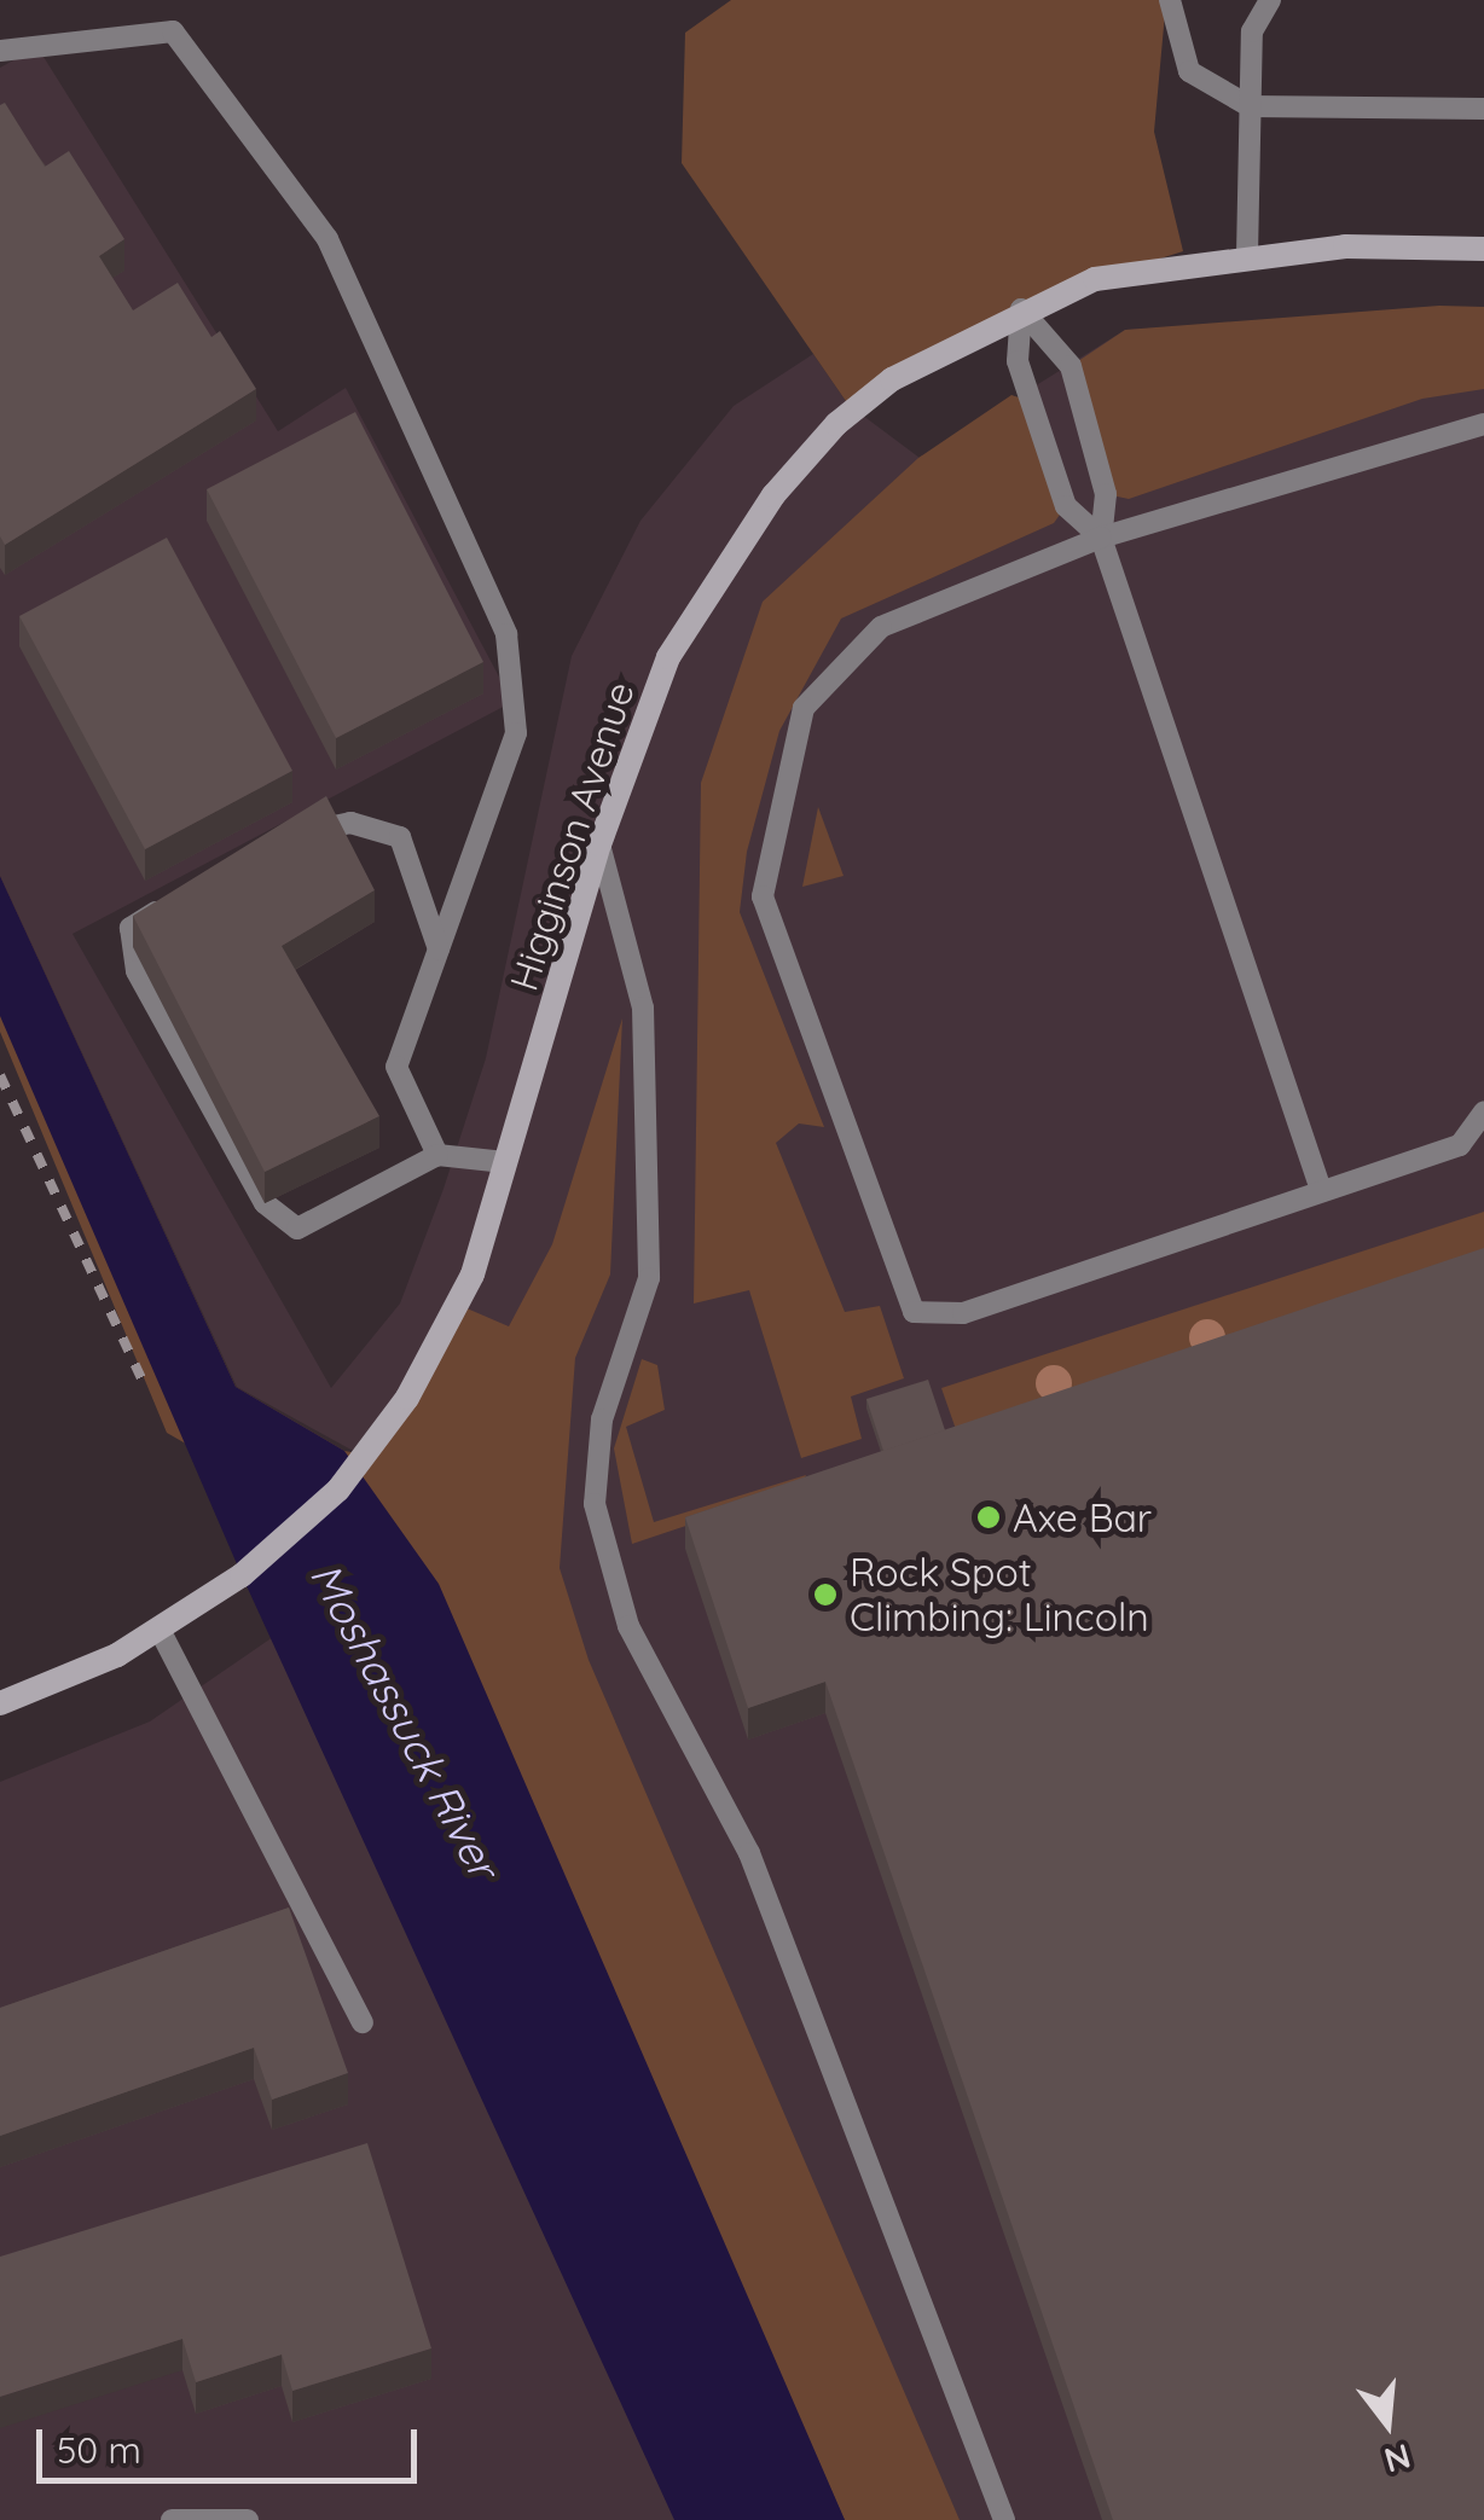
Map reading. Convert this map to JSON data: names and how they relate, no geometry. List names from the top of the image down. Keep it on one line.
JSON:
{"streets":{"street":["Higginson Avenue"]},"water":["Moshassuck River"],"places":["Axe Bar","Rock Spot Climbing: Lincoln"],"scale_bar":"50 m","north":"bottom"}
